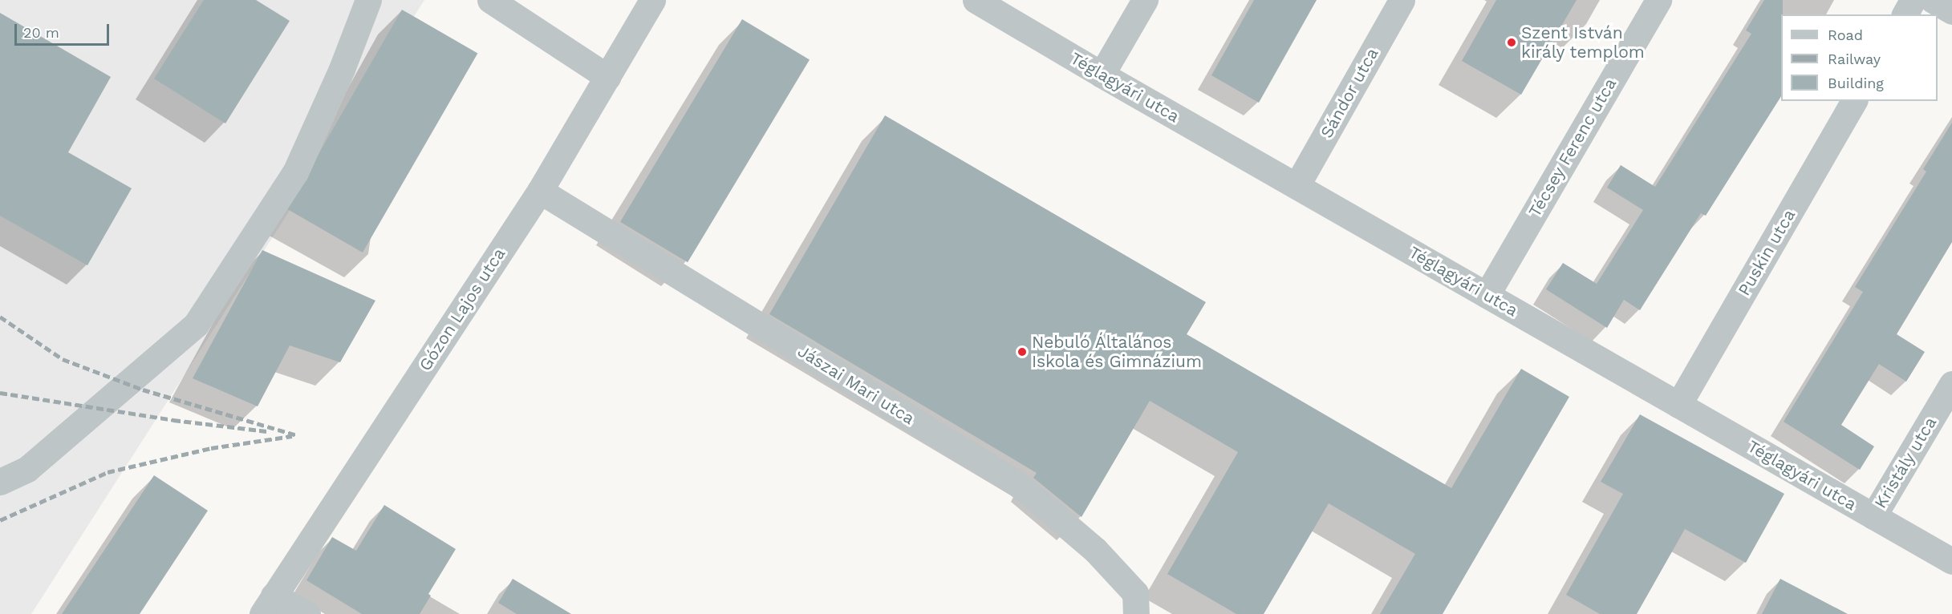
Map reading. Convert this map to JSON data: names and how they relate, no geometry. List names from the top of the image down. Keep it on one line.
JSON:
{"streets":{"street":["Téglagyári utca","Sándor utca","Técsey Ferenc utca","Puskin utca","Gózon Lajos utca","Jászai Mari utca","Kristály utca"]},"crossings":[["Téglagyári utca","Sándor utca"],["Téglagyári utca","Técsey Ferenc utca"],["Téglagyári utca","Puskin utca"],["Téglagyári utca","Kristály utca"],["Gózon Lajos utca","Jászai Mari utca"]],"places":["Szent István király templom","Nebuló Általános Iskola és Gimnázium"],"legend":["Road","Railway","Building"],"scale_bar":"20 m"}
